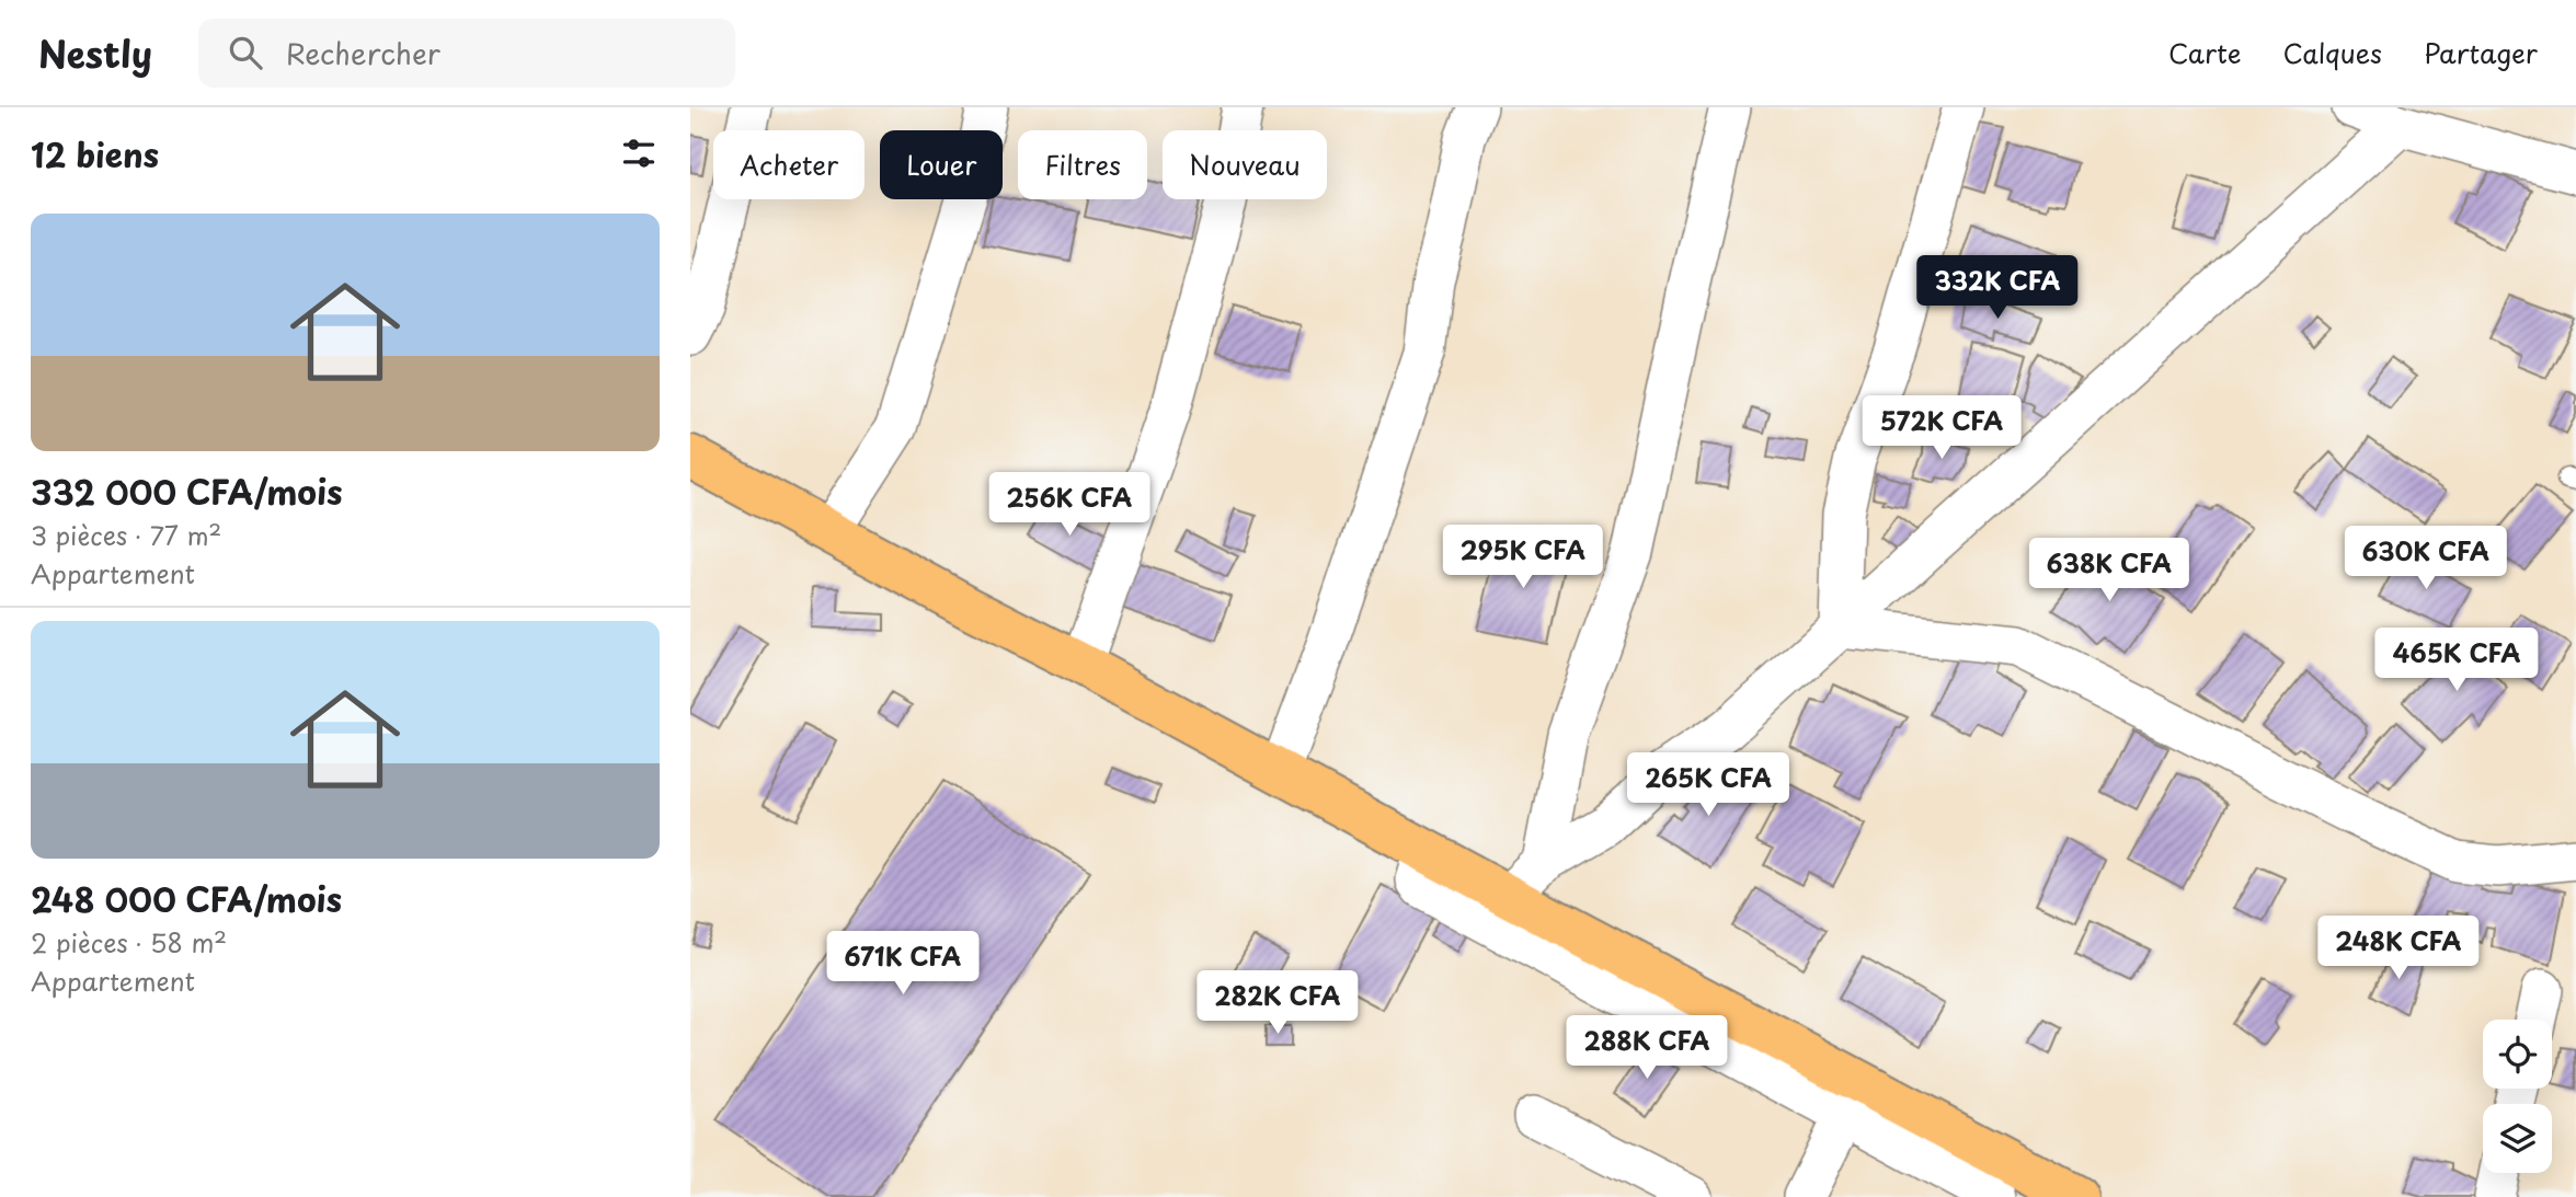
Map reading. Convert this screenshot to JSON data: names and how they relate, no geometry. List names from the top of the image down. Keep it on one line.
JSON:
{"page":{"header":"Nestly","search":"Rechercher","nav":["Carte","Calques","Partager"],"heading":"12 biens","chip":["Acheter","Louer","Filtres","Nouveau"],"list":[{"name":"332 000 CFA/mois","note":"3 pièces · 77 m² · Appartement"},{"name":"248 000 CFA/mois","note":"2 pièces · 58 m² · Appartement"}],"price":["332K CFA","572K CFA","256K CFA","295K CFA","630K CFA","638K CFA","465K CFA","265K CFA","248K CFA","671K CFA","282K CFA","288K CFA"]}}
